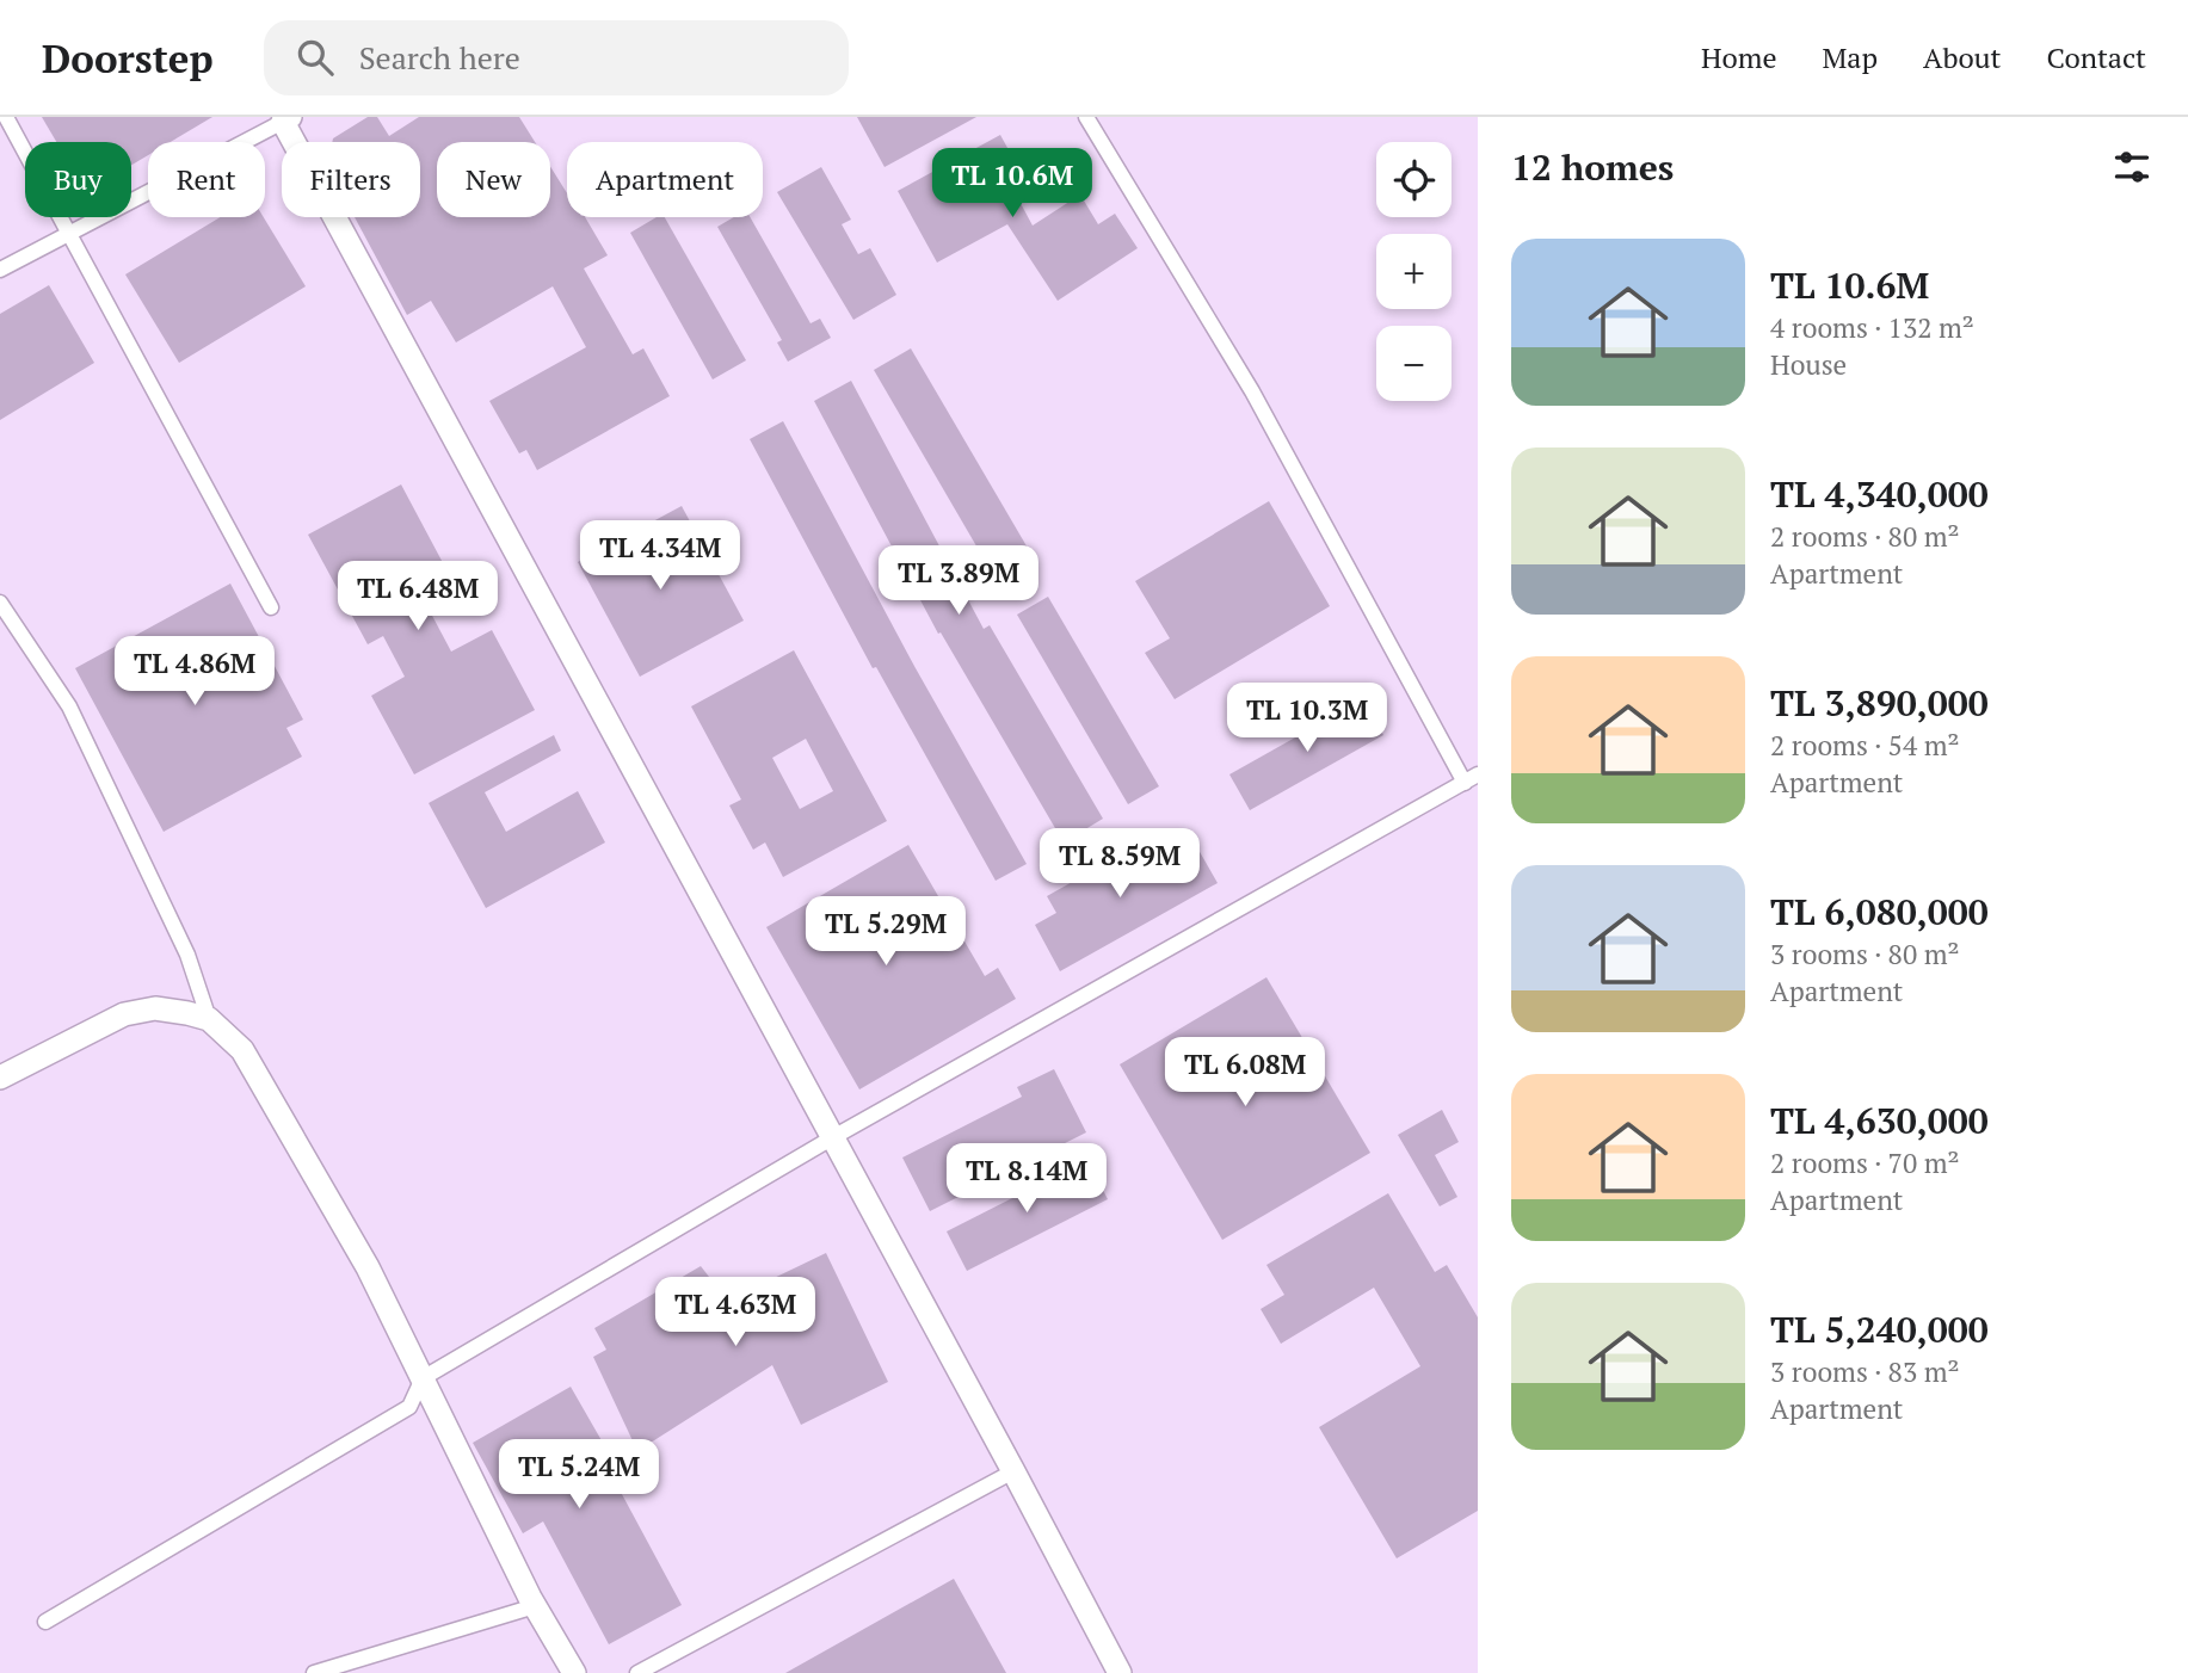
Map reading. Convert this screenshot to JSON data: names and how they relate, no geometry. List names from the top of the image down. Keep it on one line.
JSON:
{"page":{"header":"Doorstep","search":"Search here","nav":["Home","Map","About","Contact"],"heading":"12 homes","map_buttons":["+","−"],"chip":["Buy","Rent","Filters","New","Apartment"],"price":["TL 10.6M","TL 4.34M","TL 3.89M","TL 6.48M","TL 4.86M","TL 10.3M","TL 8.59M","TL 5.29M","TL 6.08M","TL 8.14M","TL 4.63M","TL 5.24M"],"list":[{"name":"TL 10.6M","note":"4 rooms · 132 m² · House"},{"name":"TL 4,340,000","note":"2 rooms · 80 m² · Apartment"},{"name":"TL 3,890,000","note":"2 rooms · 54 m² · Apartment"},{"name":"TL 6,080,000","note":"3 rooms · 80 m² · Apartment"},{"name":"TL 4,630,000","note":"2 rooms · 70 m² · Apartment"},{"name":"TL 5,240,000","note":"3 rooms · 83 m² · Apartment"}]}}
